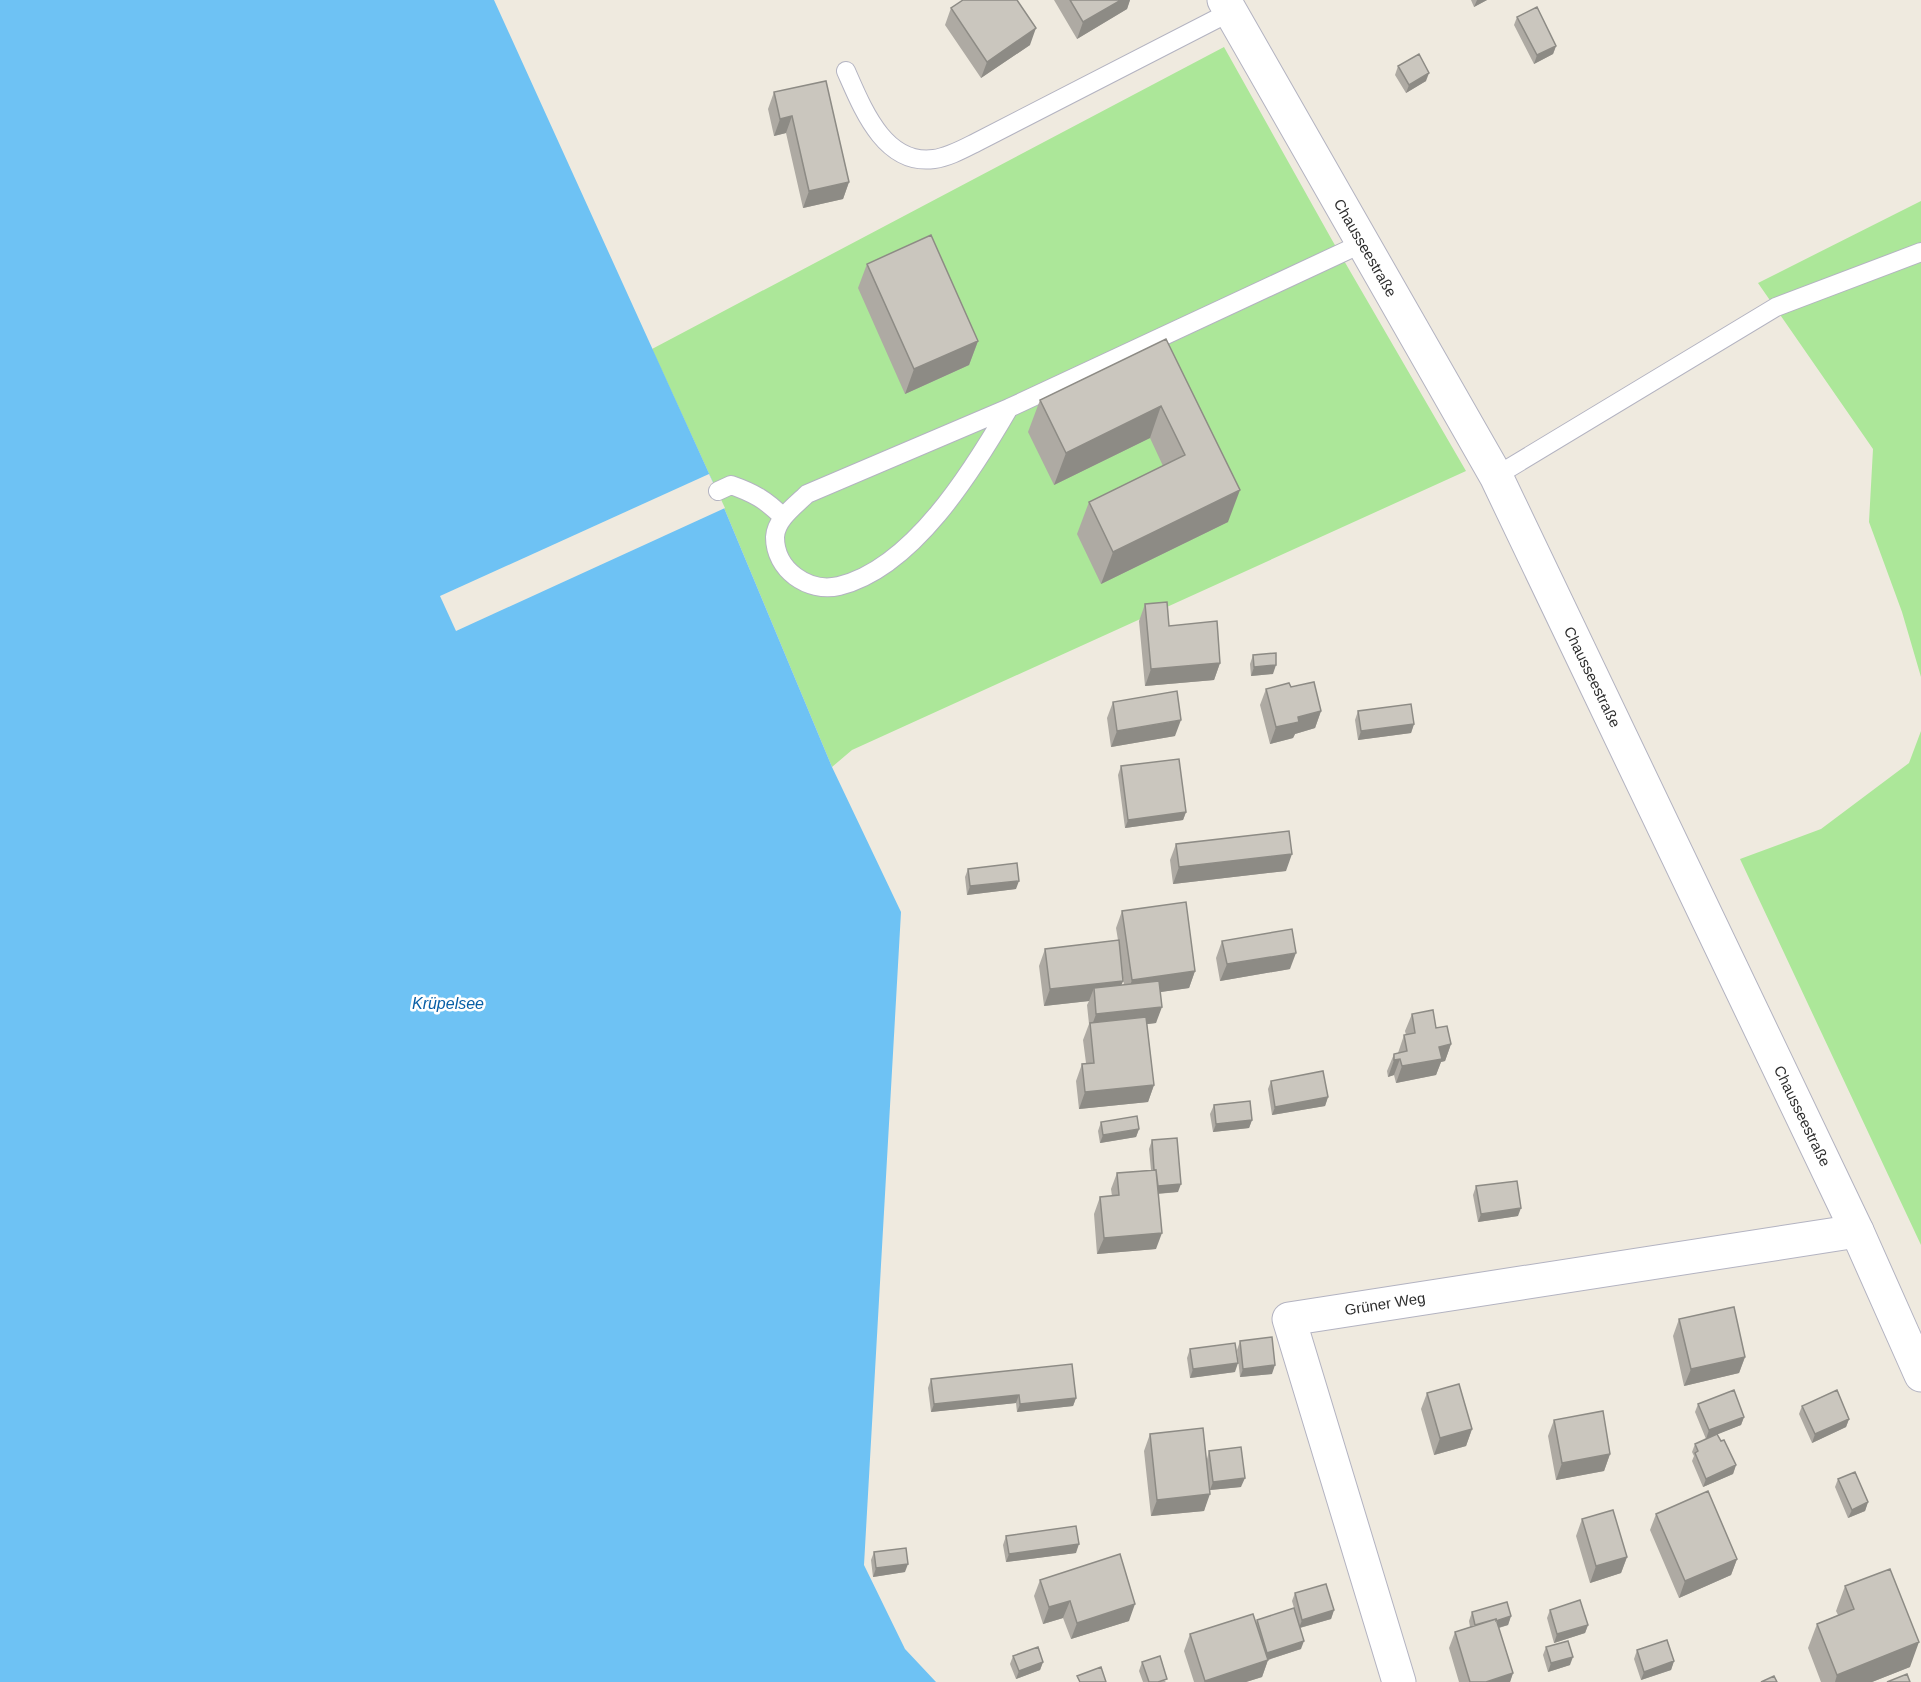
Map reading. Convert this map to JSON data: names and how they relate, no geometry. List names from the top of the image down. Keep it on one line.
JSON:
{"streets":{"main road":["Chausseestraße","Grüner Weg"]},"crossings":[["Chausseestraße","Grüner Weg"]],"water":["Krüpelsee"]}
